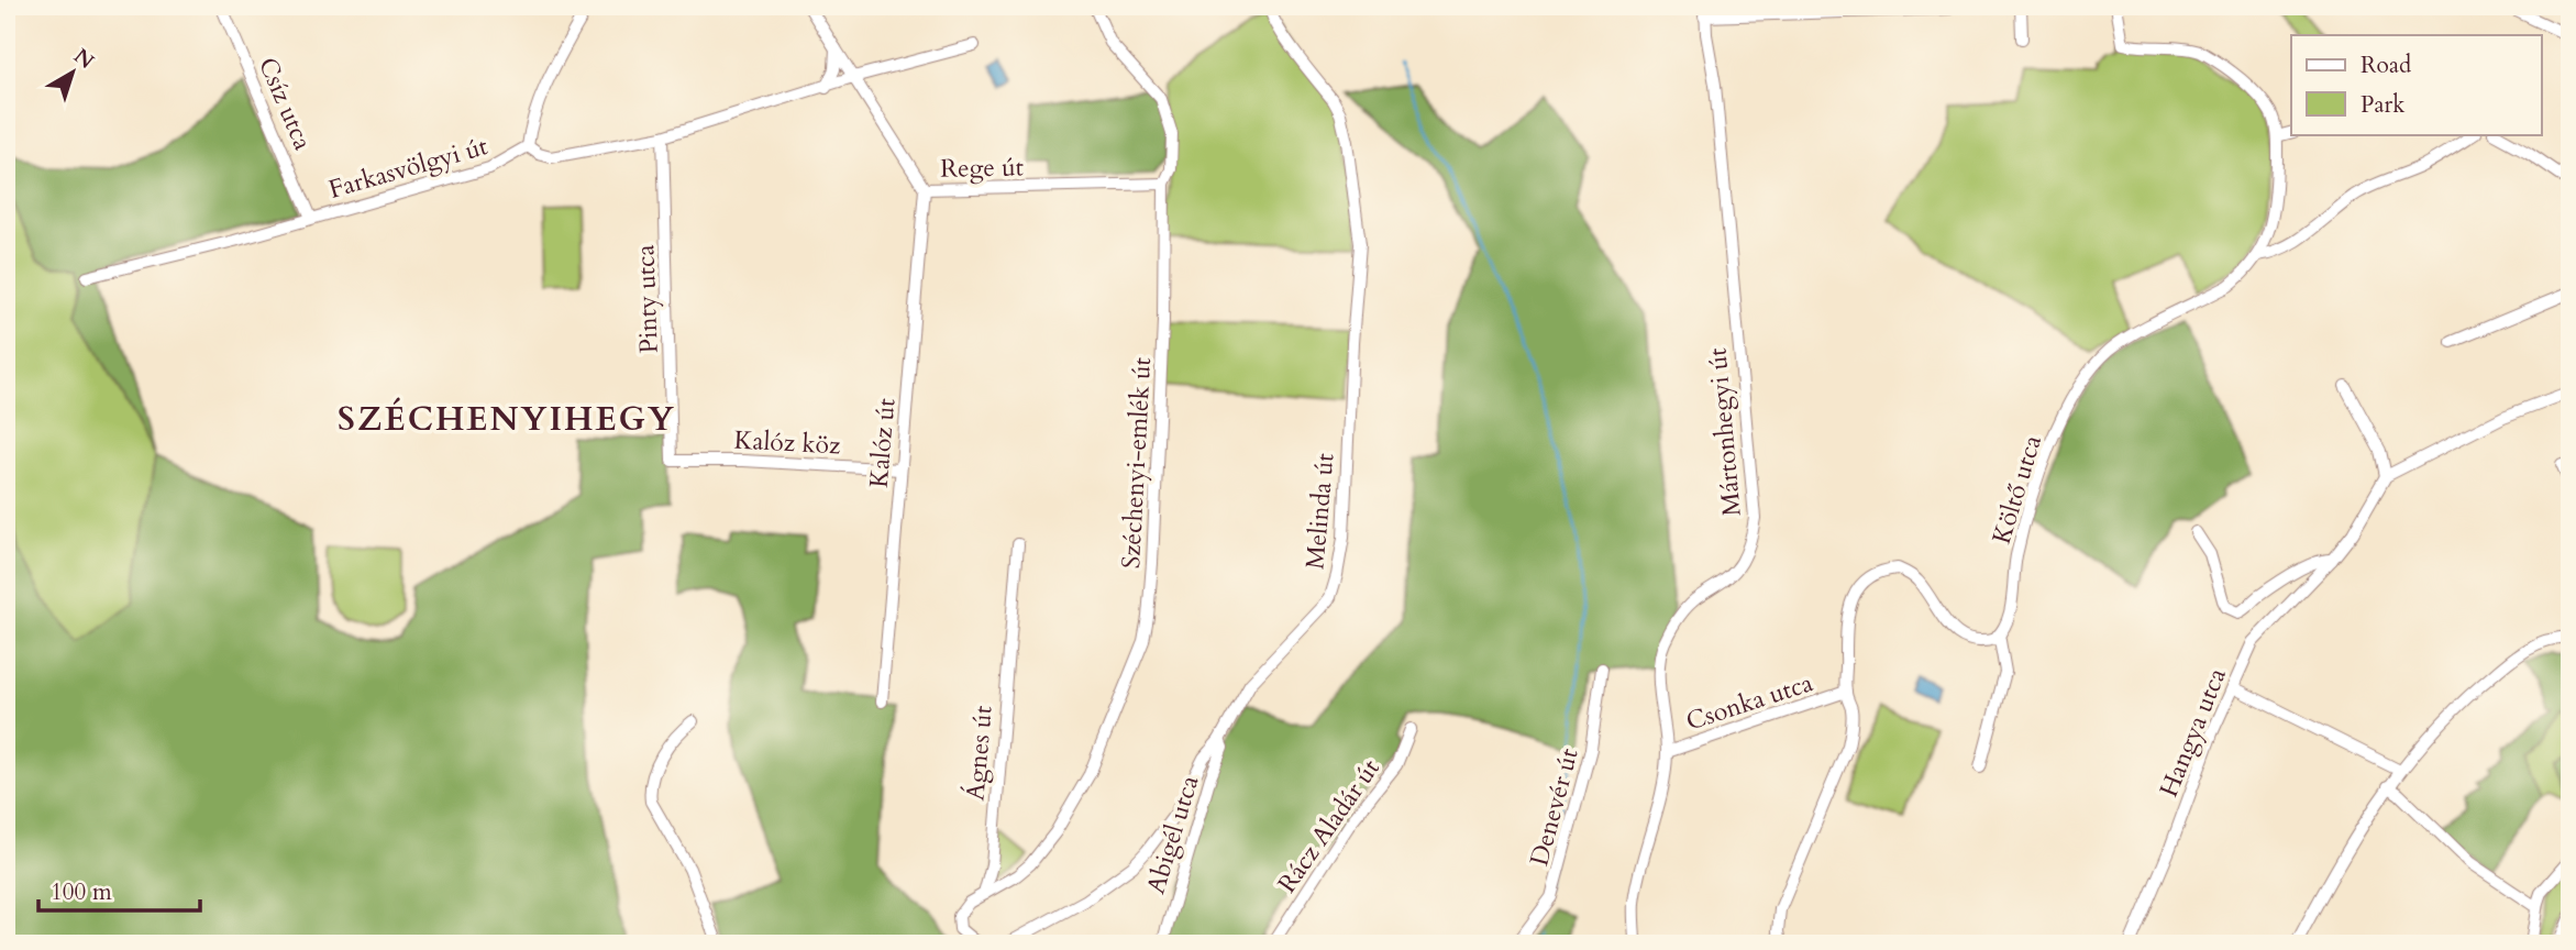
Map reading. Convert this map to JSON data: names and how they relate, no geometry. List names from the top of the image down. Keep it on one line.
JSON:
{"streets":{"street":["Csíz utca","Farkasvölgyi út","Rege út","Pinty utca","Mártonhegyi út","Kalóz köz","Kalóz út","Széchenyi-emlék út","Költő utca","Melinda út","Csonka utca","Hangya utca","Ágnes út","Denevér út","Rácz Aladár út","Abigél utca"]},"crossings":[["Csíz utca","Farkasvölgyi út"],["Rege út","Kalóz út"],["Rege út","Széchenyi-emlék út"],["Pinty utca","Kalóz köz"],["Mártonhegyi út","Csonka utca"],["Kalóz köz","Kalóz út"],["Széchenyi-emlék út","Ágnes út"],["Melinda út","Abigél utca"]],"districts":["SZÉCHENYIHEGY"],"legend":["Road","Park"],"scale_bar":"100 m","north":"top right"}
